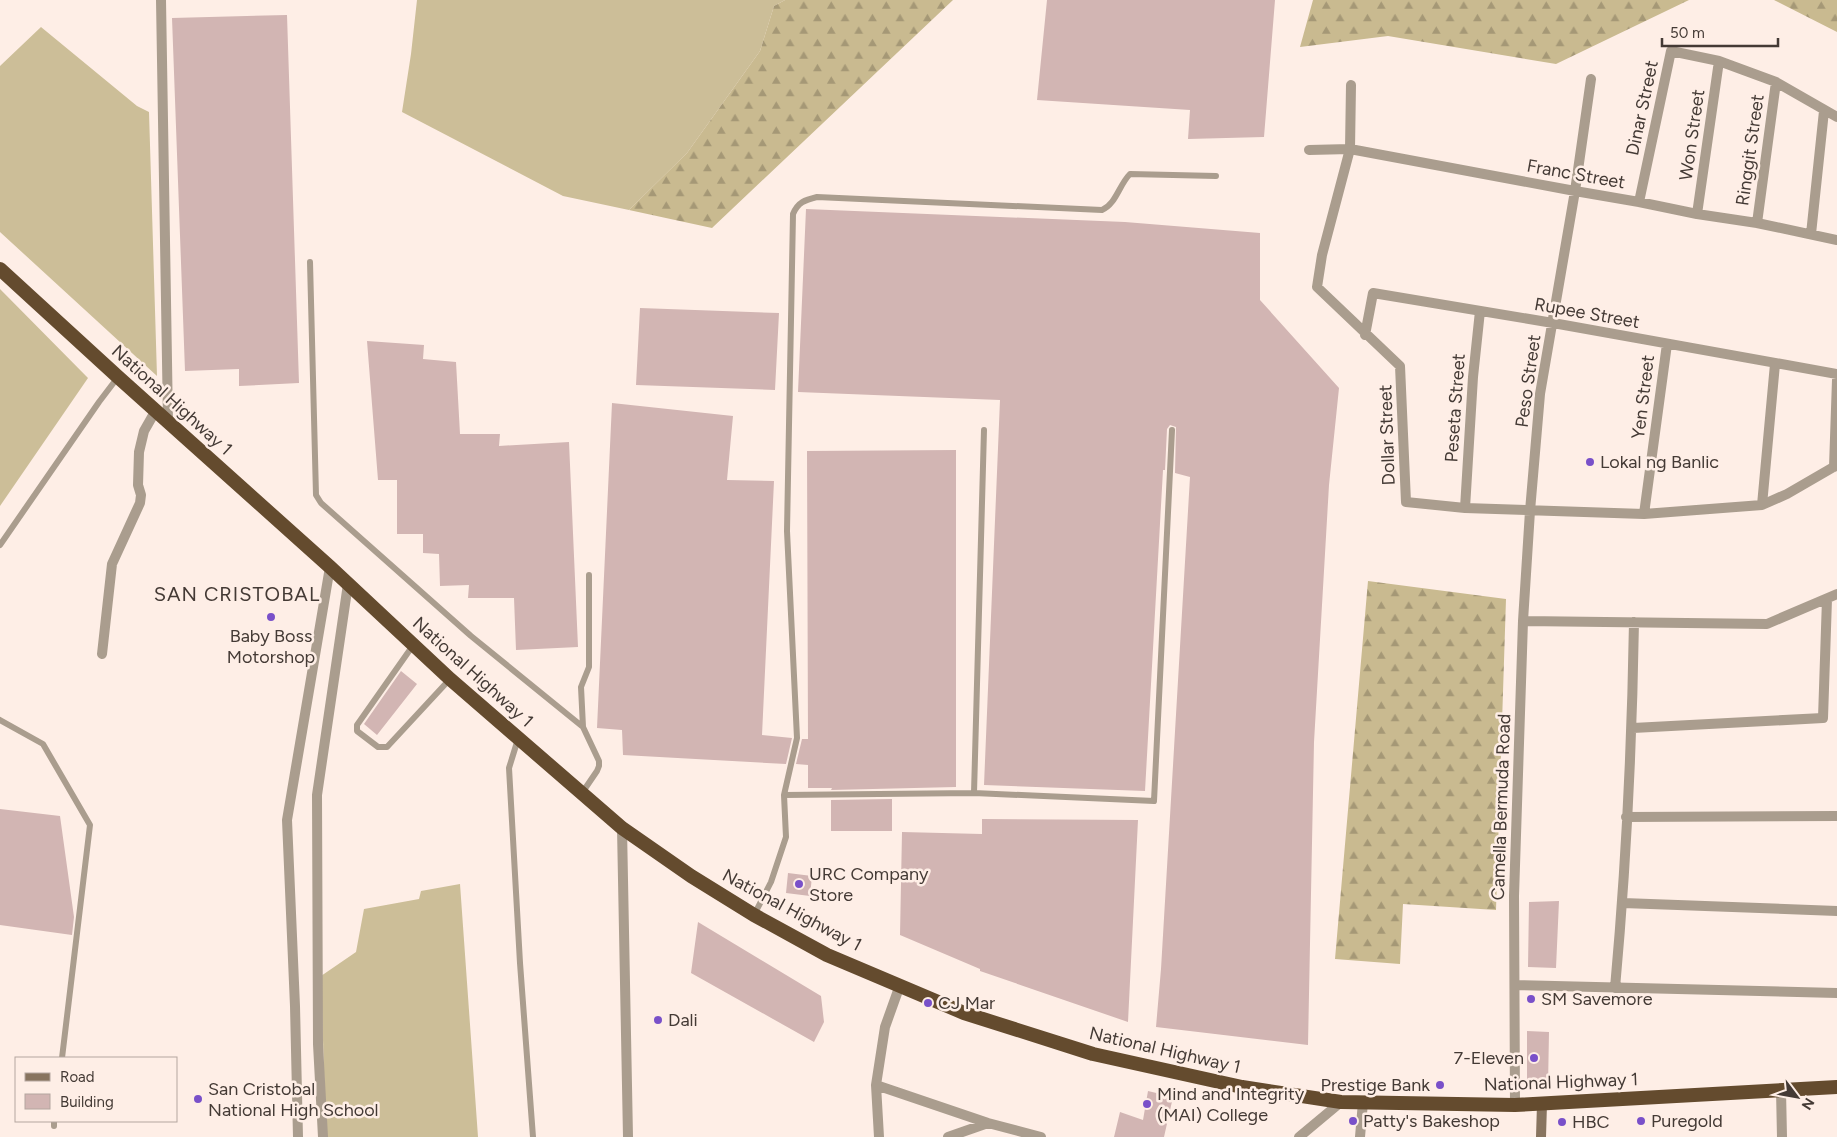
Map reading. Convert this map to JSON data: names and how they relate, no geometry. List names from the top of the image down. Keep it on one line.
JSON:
{"streets":{"highway":["National Highway 1"],"street":["Dinar Street","Won Street","Ringgit Street","Franc Street","Rupee Street","Peso Street","Yen Street","Peseta Street","Dollar Street","Camella Bermuda Road"]},"crossings":[["Dinar Street","Won Street"],["Dinar Street","Ringgit Street"],["Dinar Street","Franc Street"],["Won Street","Franc Street"],["Ringgit Street","Franc Street"],["Franc Street","Peso Street"],["Franc Street","Dollar Street"],["Rupee Street","Peso Street"],["Rupee Street","Yen Street"],["Rupee Street","Peseta Street"],["Rupee Street","Dollar Street"],["Peso Street","Dollar Street"],["Peso Street","Camella Bermuda Road"],["Yen Street","Dollar Street"],["National Highway 1","Camella Bermuda Road"],["Peseta Street","Dollar Street"],["Dollar Street","Camella Bermuda Road"]],"districts":["SAN CRISTOBAL"],"places":["Lokal ng Banlic","Baby Boss Motorshop","URC Company Store","SM Savemore","CJ Mar","Dali","7-Eleven","Prestige Bank","San Cristobal National High School","Mind and Integrity (MAI) College","Patty's Bakeshop","Puregold","HBC"],"legend":["Road","Building"],"scale_bar":"50 m","north":"bottom right"}
